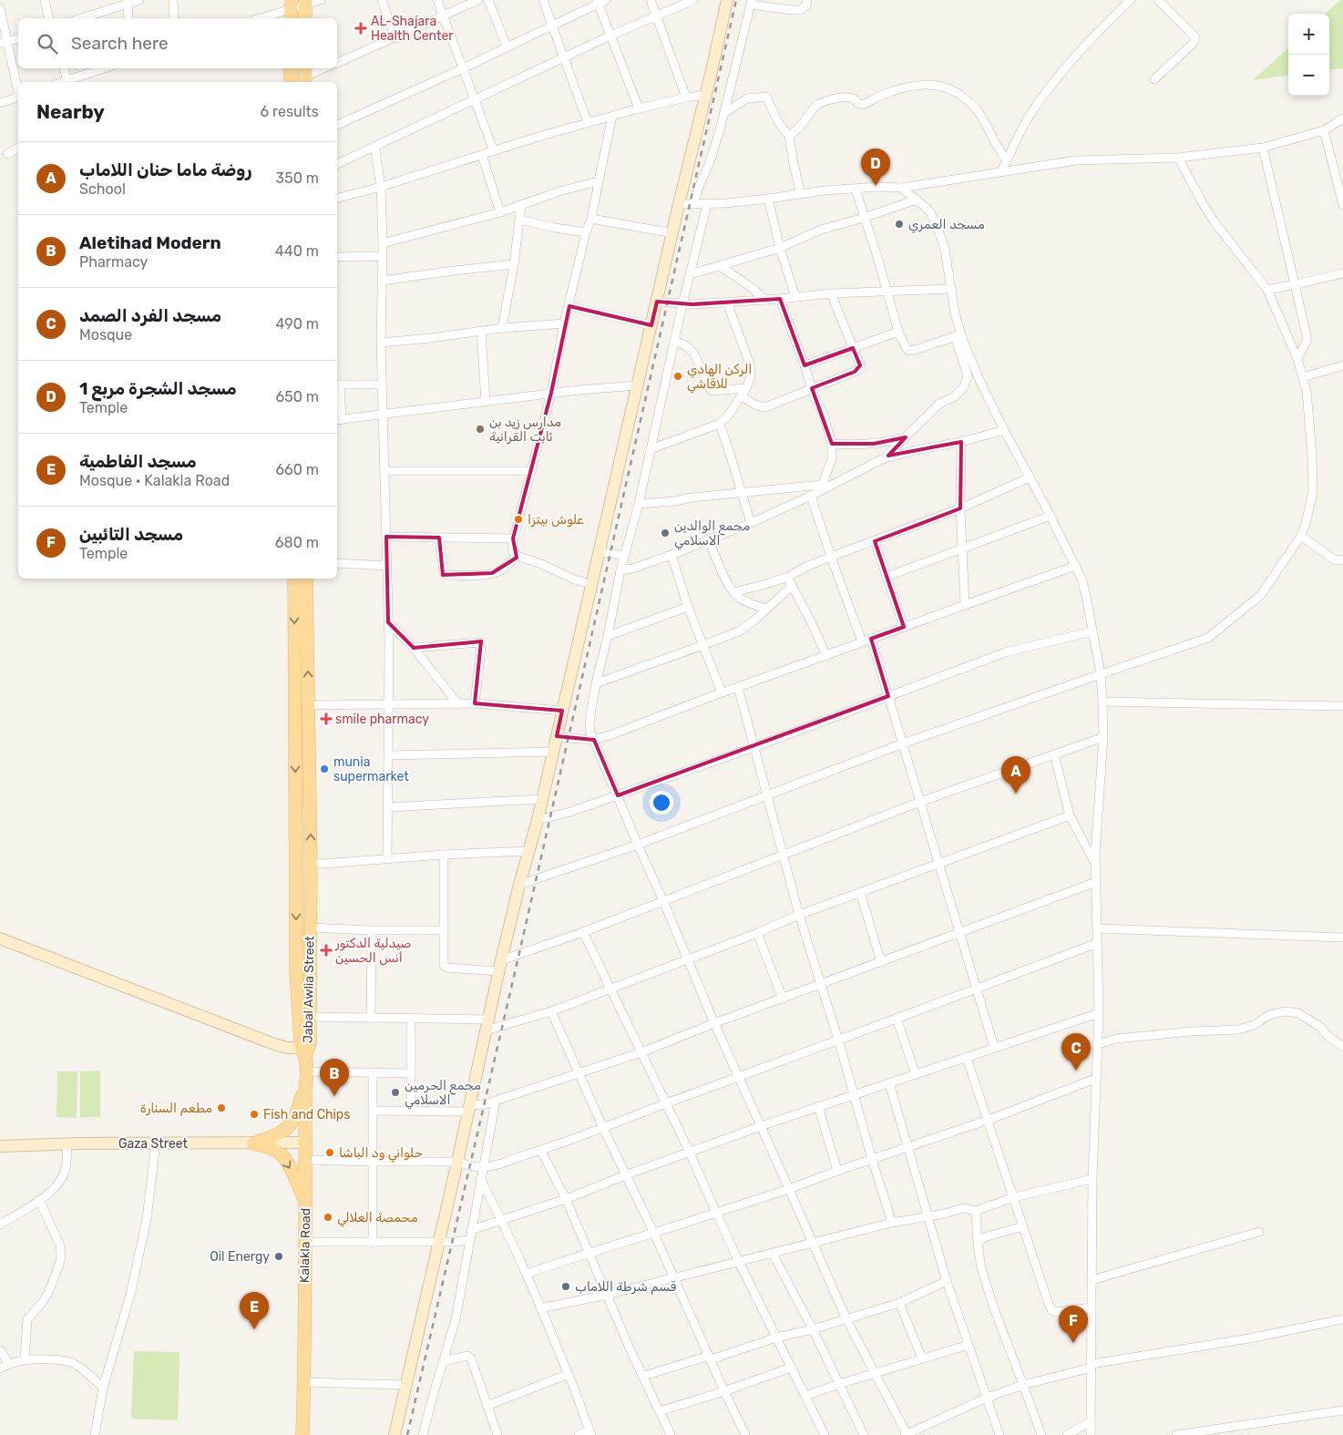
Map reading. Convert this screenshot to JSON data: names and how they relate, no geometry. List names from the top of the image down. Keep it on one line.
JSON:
{"streets":{"main road":["Jabal Awlia Street","Kalakla Road"],"street":["Gaza Street"]},"crossings":[["Jabal Awlia Street","Kalakla Road"],["Gaza Street","Kalakla Road"]],"places":{"health":["AL-Shajara Health Center","smile pharmacy","صيدلية الدكتور أنس الحسين"],"other":["مسجد العمري","الركن الهادي للاقاشي","مدارس زيد بن ثابت القرانية","علوش بيتزا","مجمع الوالدين الاسلامي","munia supermarket","مجمع الحرمين الاسلامي","مطعم السنارة","Fish and Chips","حلواني ود الباشا","محمصة العلالي","Oil Energy","قسم شرطة اللاماب"]},"page":{"map_buttons":["+","−"],"search":"Search here","heading":["Nearby","6 results"],"list":[{"mark":"A","name":"روضة ماما حنان اللاماب","note":"School","value":"350 m"},{"mark":"B","name":"Aletihad Modern","note":"Pharmacy","value":"440 m"},{"mark":"C","name":"مسجد الفرد الصمد","note":"Mosque","value":"490 m"},{"mark":"D","name":"مسجد الشجرة مربع 1","note":"Temple","value":"650 m"},{"mark":"E","name":"مسجد الفاطمية","note":"Mosque · Kalakla Road","value":"660 m"},{"mark":"F","name":"مسجد التائبين","note":"Temple","value":"680 m"}],"pins":["D","A","C","B","E","F"]}}
